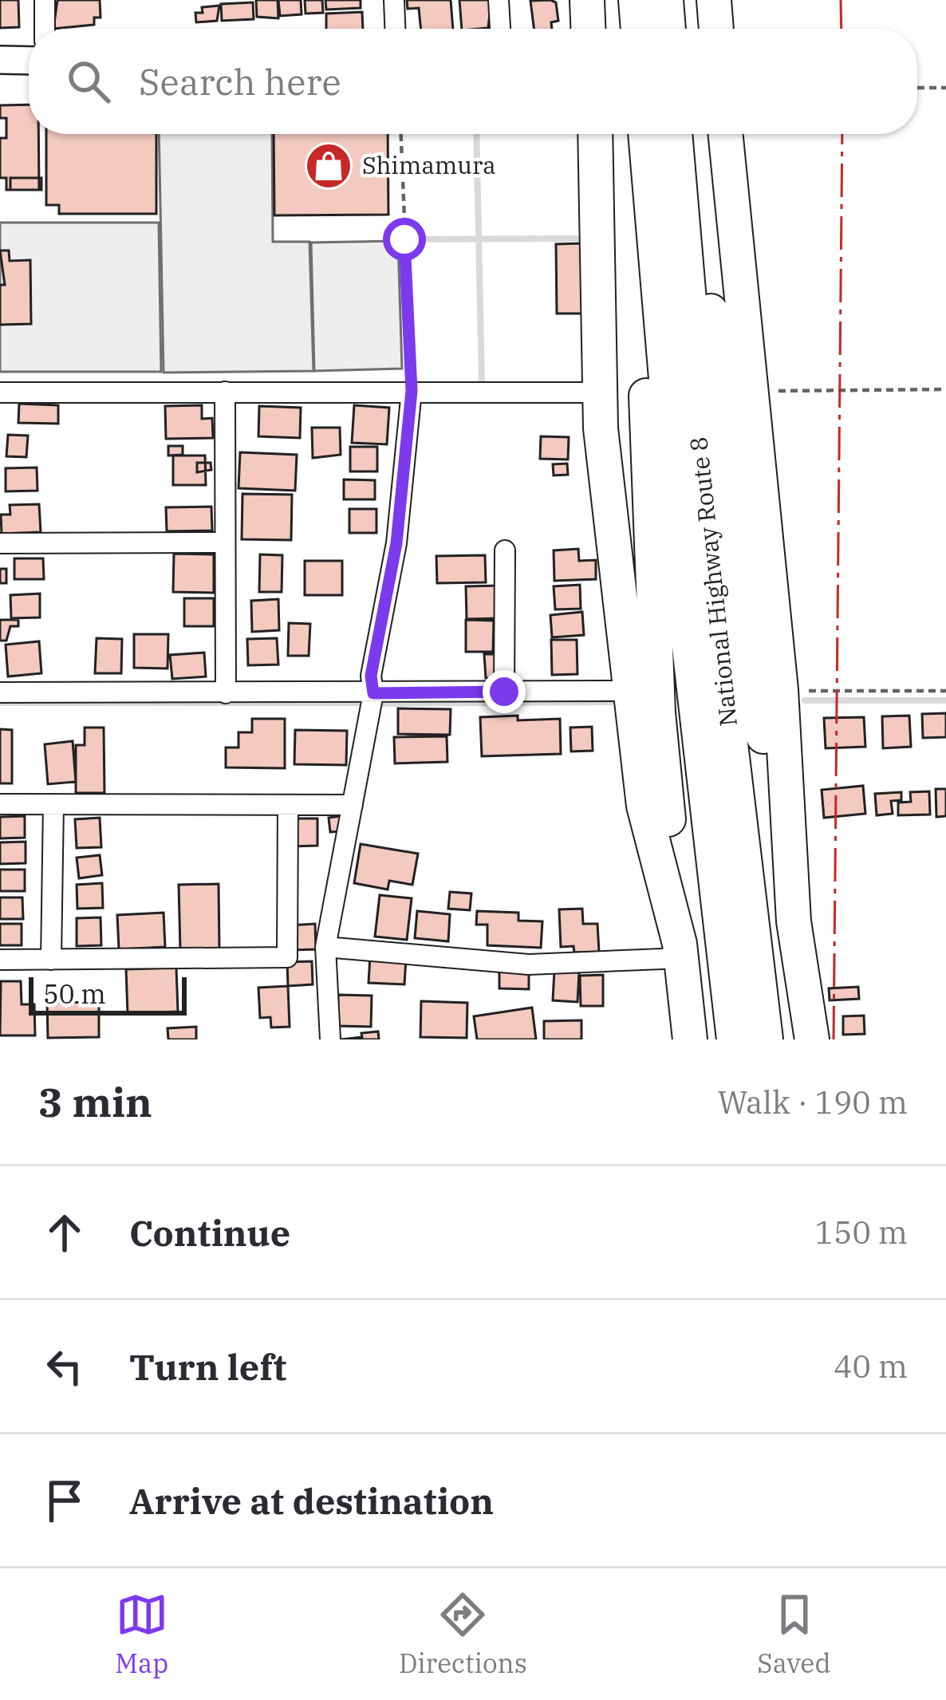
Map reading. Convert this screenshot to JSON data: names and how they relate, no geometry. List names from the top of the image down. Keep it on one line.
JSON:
{"streets":{"highway":["National Highway Route 8"]},"places":{"shop":["Shimamura"]},"scale_bar":"50 m","page":{"search":"Search here","scale":"50 m","heading":["3 min","Walk · 190 m"],"list":[["Continue","150 m"],["Turn left","40 m"],"Arrive at destination"],"nav":["Map","Directions","Saved"]}}
